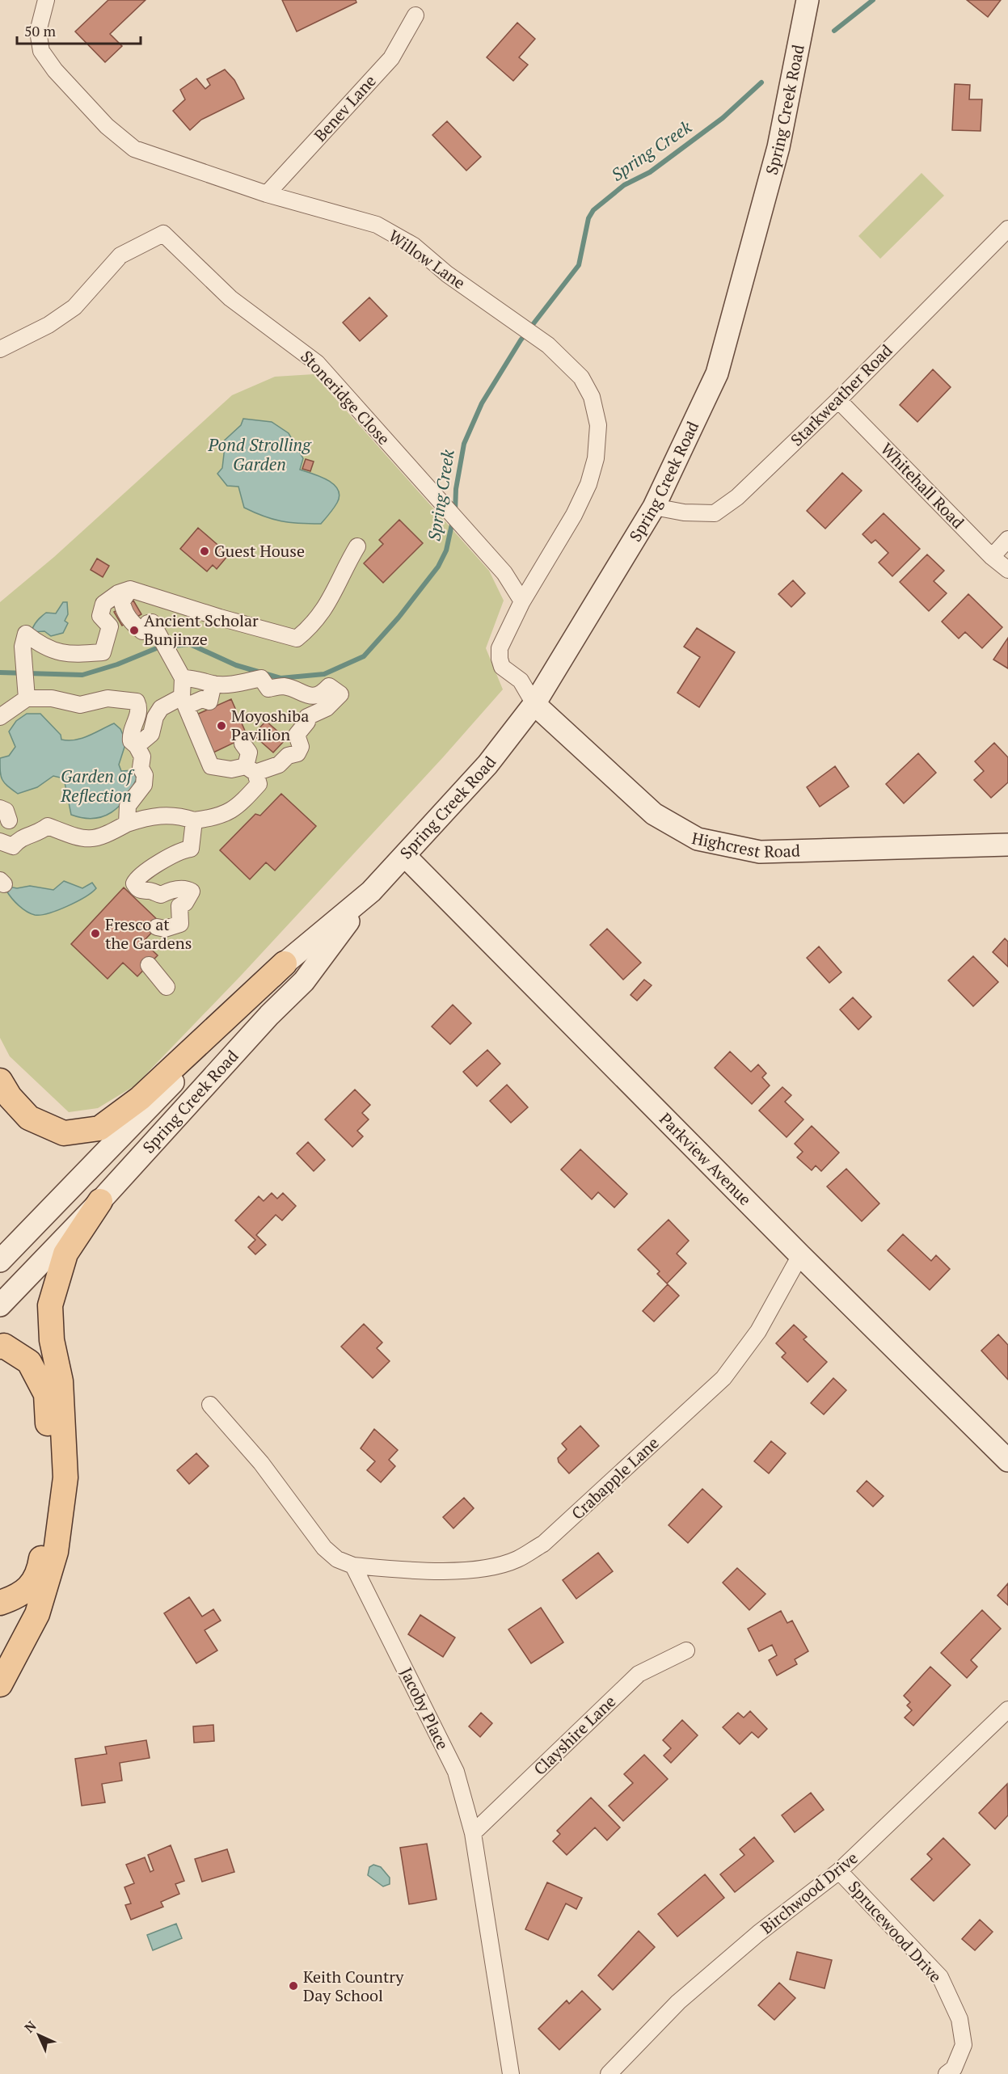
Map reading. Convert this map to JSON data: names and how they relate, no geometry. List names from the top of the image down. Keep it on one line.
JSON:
{"streets":{"main road":["Spring Creek Road","Highcrest Road","Parkview Avenue"],"street":["Benev Lane","Willow Lane","Starkweather Road","Stoneridge Close","Whitehall Road","Crabapple Lane","Jacoby Place","Clayshire Lane","Birchwood Drive","Sprucewood Drive"]},"crossings":[["Benev Lane","Willow Lane"],["Spring Creek Road","Starkweather Road"],["Spring Creek Road","Highcrest Road"],["Spring Creek Road","Parkview Avenue"],["Willow Lane","Stoneridge Close"],["Starkweather Road","Whitehall Road"],["Parkview Avenue","Crabapple Lane"],["Crabapple Lane","Jacoby Place"],["Jacoby Place","Clayshire Lane"],["Birchwood Drive","Sprucewood Drive"]],"water":["Spring Creek","Pond Strolling Garden","Garden of Reflection"],"places":["Guest House","Ancient Scholar Bunjinze","Moyoshiba Pavilion","Fresco at the Gardens","Keith Country Day School"],"scale_bar":"50 m","north":"top left"}
